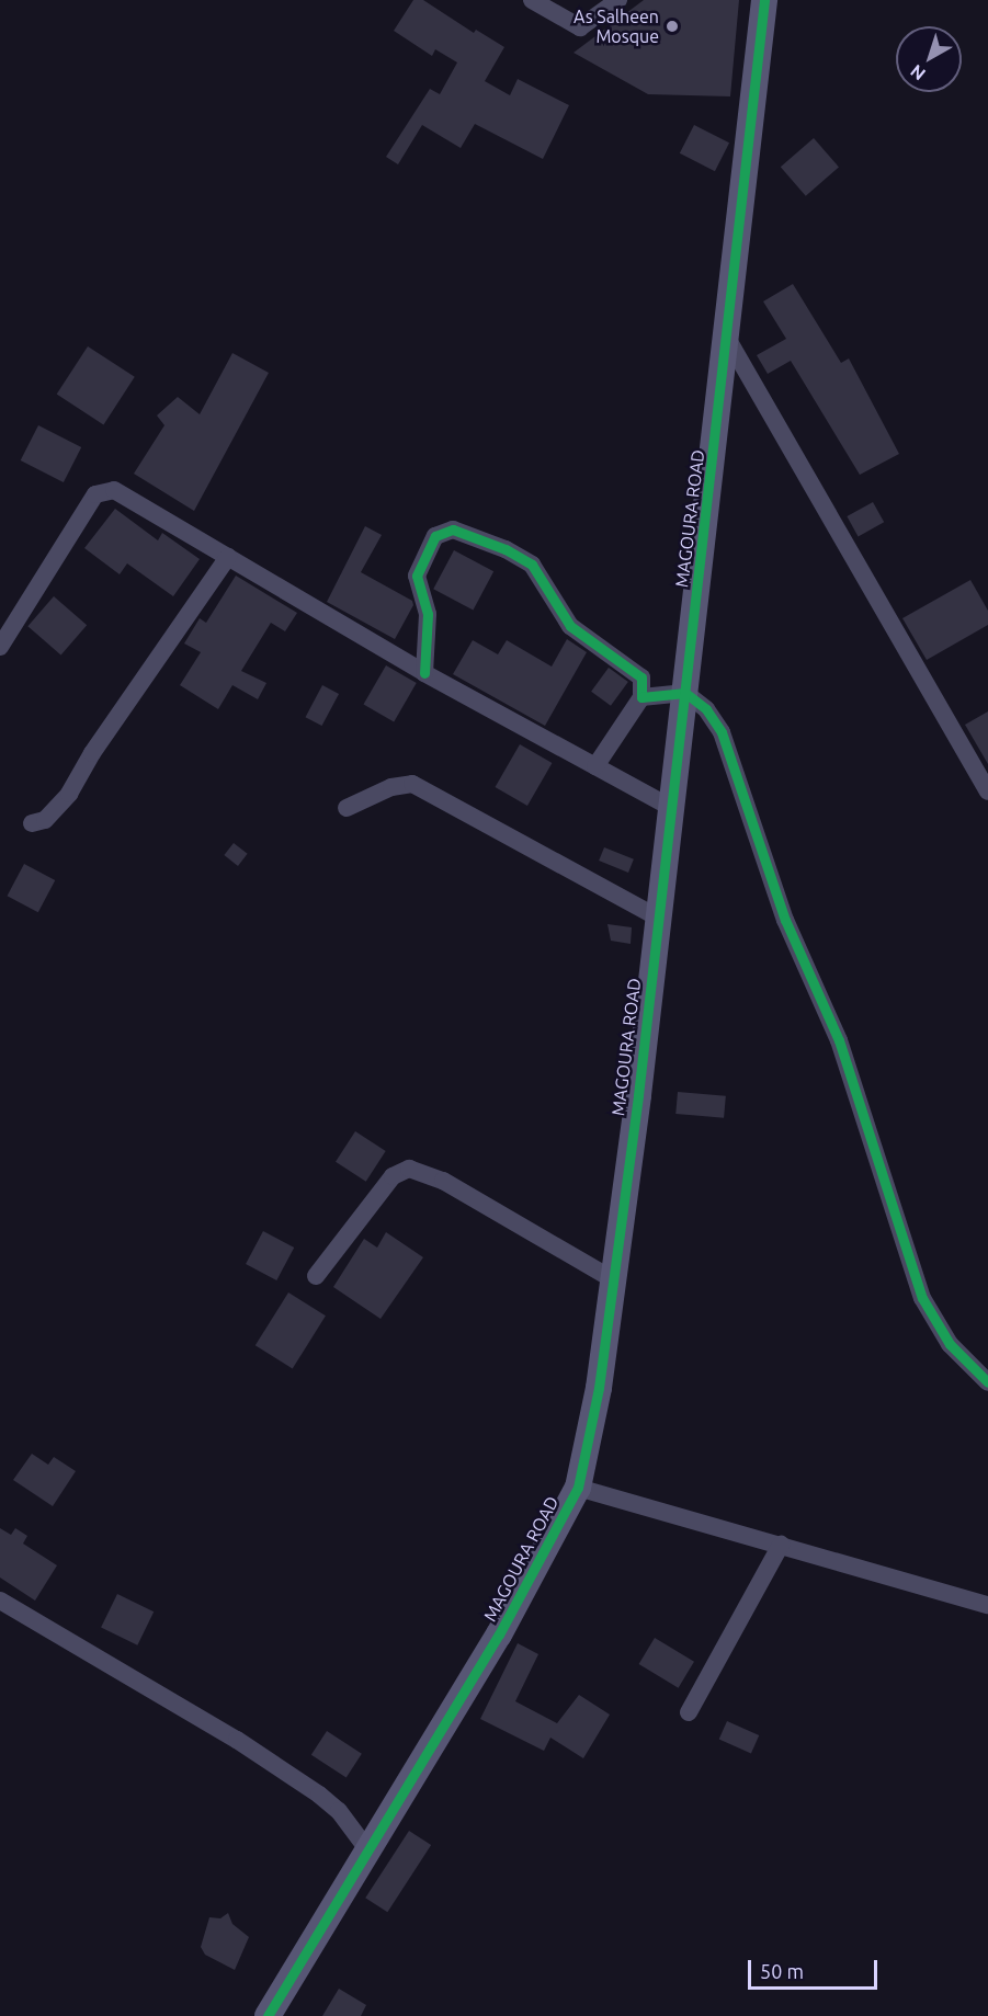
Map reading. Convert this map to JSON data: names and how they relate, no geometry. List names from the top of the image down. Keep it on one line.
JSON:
{"streets":{"street":["MAGOURA ROAD"]},"places":["As Salheen Mosque"],"scale_bar":"50 m","north":"bottom left"}
